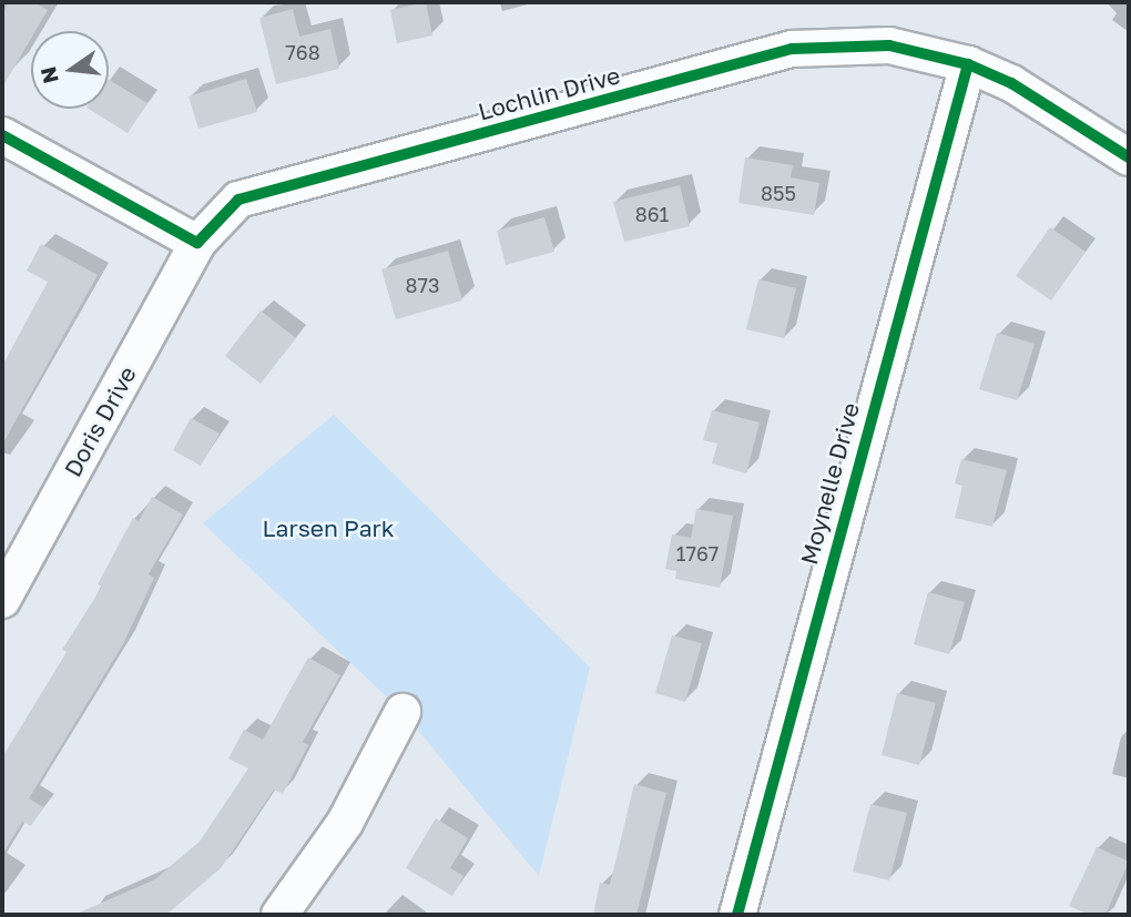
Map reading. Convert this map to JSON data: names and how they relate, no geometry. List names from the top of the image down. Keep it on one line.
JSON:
{"streets":{"street":["Lochlin Drive","Doris Drive","Moynelle Drive"]},"crossings":[["Lochlin Drive","Doris Drive"],["Lochlin Drive","Moynelle Drive"]],"parks":["Larsen Park"],"house_numbers":["768","855","861","873","1767"],"north":"left"}
